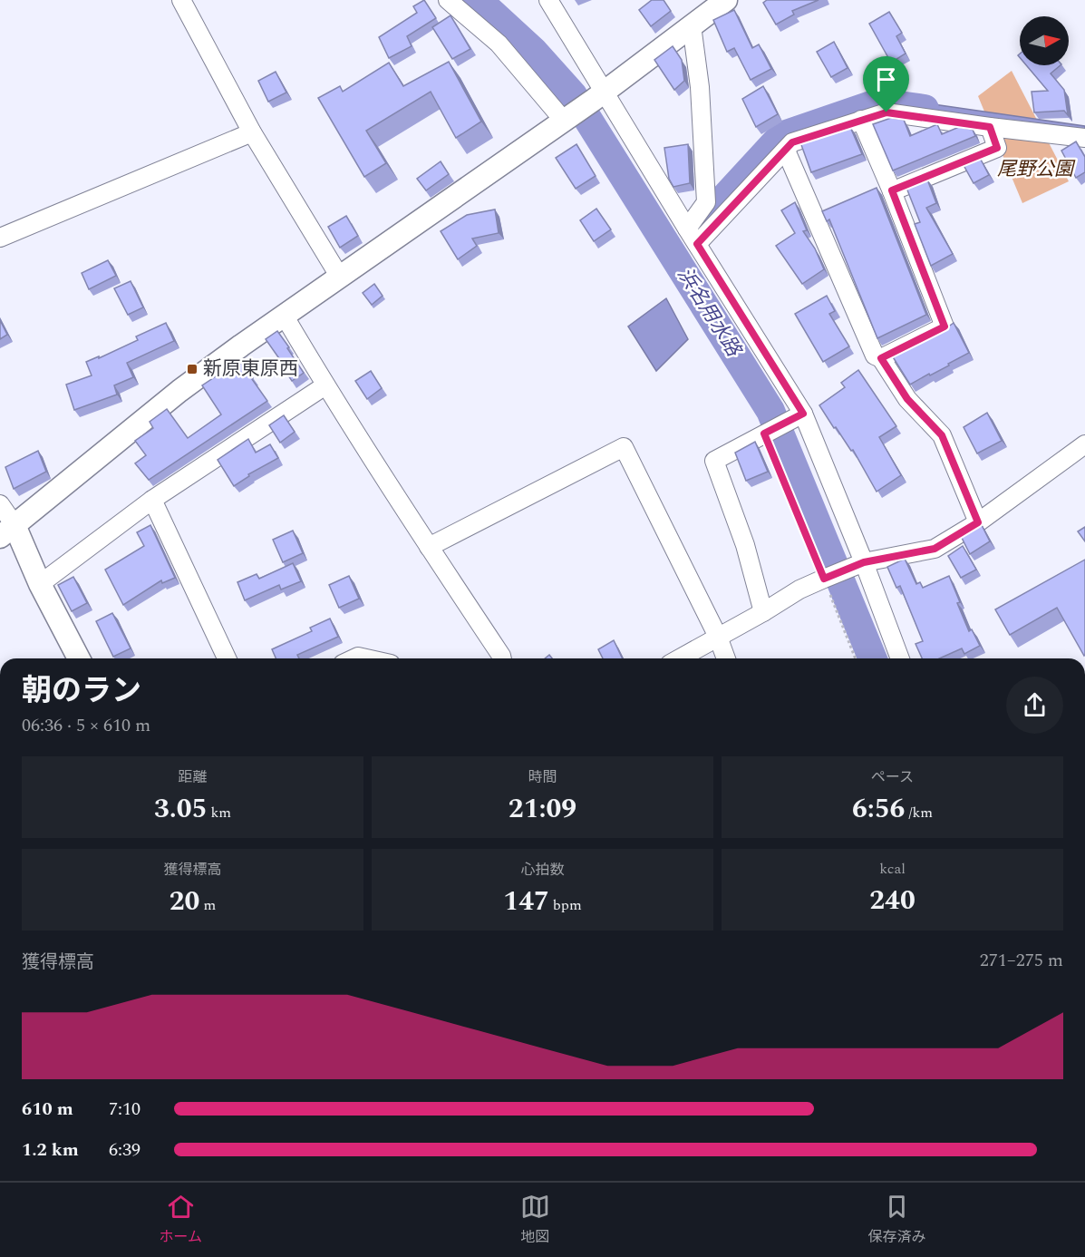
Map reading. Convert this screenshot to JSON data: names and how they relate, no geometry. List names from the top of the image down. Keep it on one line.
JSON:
{"water":["浜名用水路"],"parks":["尾野公園"],"places":{"transit":["新原東原西"]},"north":"right","page":{"heading":["朝のラン","06:36 · 5 × 610 m"],"stats":[["距離","3.05 km"],["時間","21:09"],["ペース","6:56 /km"],["獲得標高","20 m"],["心拍数","147 bpm"],["kcal","240"]],"chart":["獲得標高","271–275 m"],"list":[{"name":"610 m","note":"7:10"},{"name":"1.2 km","note":"6:39"}],"tabs":["ホーム","地図","保存済み"]}}
